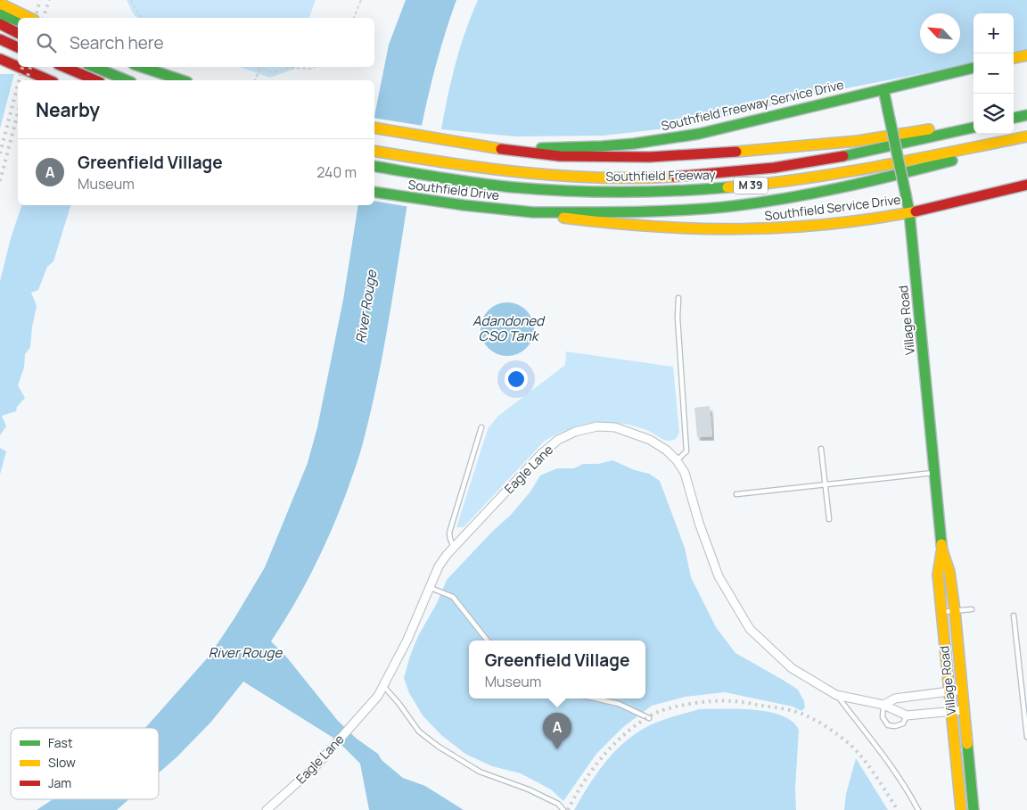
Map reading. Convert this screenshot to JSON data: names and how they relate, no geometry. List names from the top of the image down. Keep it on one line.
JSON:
{"streets":{"main road":["Southfield Freeway Service Drive","Southfield Freeway","M 39","Southfield Drive","Southfield Service Drive","Village Road"],"street":["Eagle Lane"]},"crossings":[["Southfield Freeway Service Drive","Village Road"],["Southfield Drive","Southfield Service Drive"],["Southfield Service Drive","Village Road"]],"water":["River Rouge","Adandoned CSO Tank"],"legend":["Fast","Slow","Jam"],"north":"top left","page":{"map_buttons":["+","−"],"search":"Search here","heading":"Nearby","list":[{"mark":"A","name":"Greenfield Village","note":"Museum","value":"240 m"}],"popup":["Greenfield Village","Museum"],"pins":"A"}}
